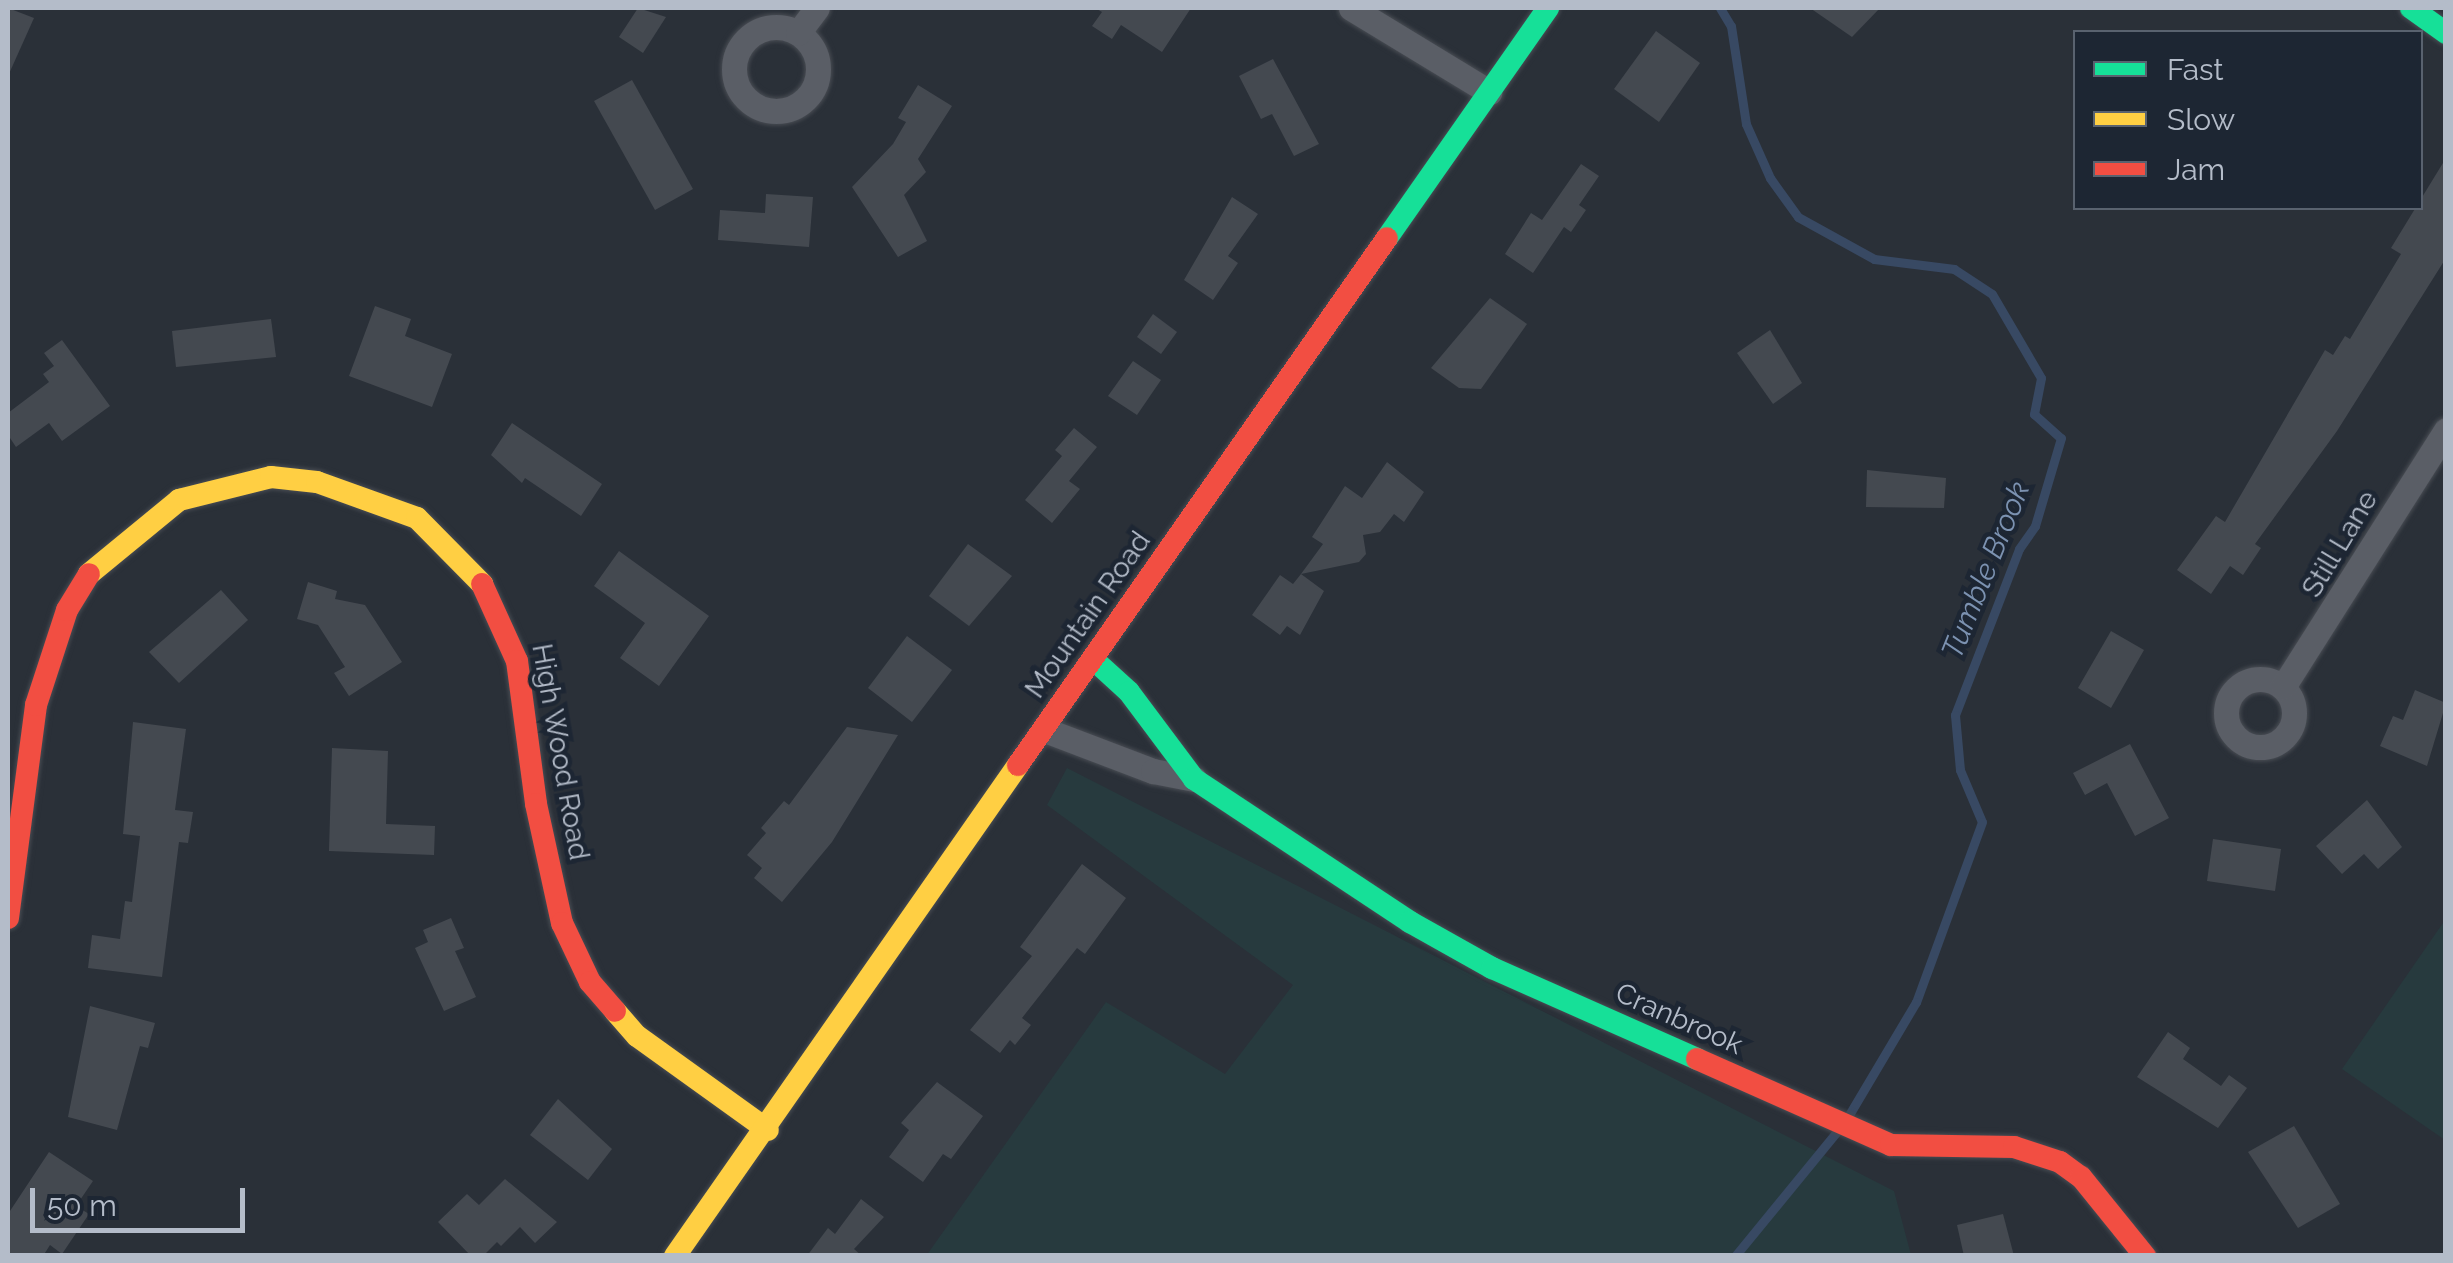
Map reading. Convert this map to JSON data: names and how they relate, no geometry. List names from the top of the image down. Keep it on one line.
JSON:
{"streets":{"street":["Still Lane","Mountain Road","High Wood Road","Cranbrook"]},"crossings":[["Mountain Road","High Wood Road"],["Mountain Road","Cranbrook"]],"water":["Tumble Brook"],"legend":["Fast","Slow","Jam"],"scale_bar":"50 m"}
